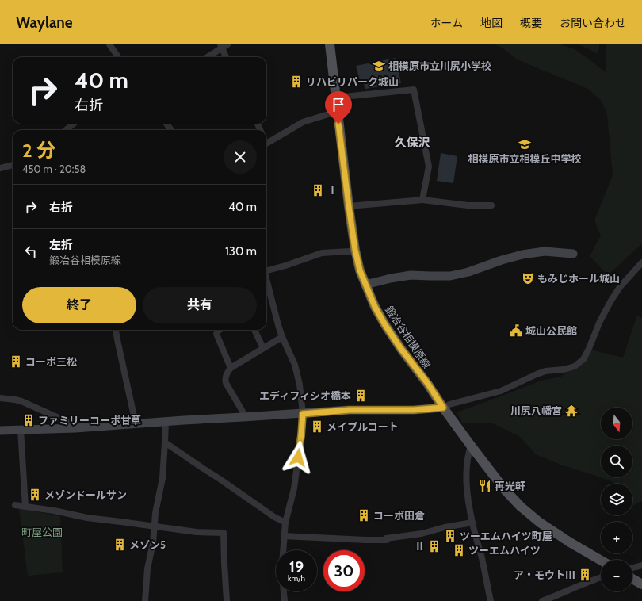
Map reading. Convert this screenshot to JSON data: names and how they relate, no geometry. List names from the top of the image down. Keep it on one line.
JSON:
{"streets":{"main road":["鍛冶谷相模原線"]},"districts":["久保沢"],"parks":["町屋公園"],"places":{"school or university":["相模原市立川尻小学校","相模原市立相模丘中学校"],"building":["リハビリパーク城山","Ⅰ","コーポ三松","エディフィシオ橋本","ファミリーコーポ甘草","メイプルコート","メゾンドールサン","コーポ田倉","ツーエムハイツ町屋","メゾン5","Ⅱ","ツーエムハイツ","ア・モウトⅢ"],"theatre":["もみじホール城山"],"public building":["城山公民館"],"temple":["川尻八幡宮"],"restaurant":["再光軒"]},"north":"bottom","page":{"header":"Waylane","nav":["ホーム","地図","概要","お問い合わせ"],"turn":["40 m","右折"],"heading":["2 分","450 m · 20:58"],"list":[{"name":"右折","value":"40 m"},{"name":"左折","note":"鍛冶谷相模原線","value":"130 m"}],"buttons":["終了","共有"],"map_buttons":["+","−"],"speed":"19 km/h","limit":"30"}}
